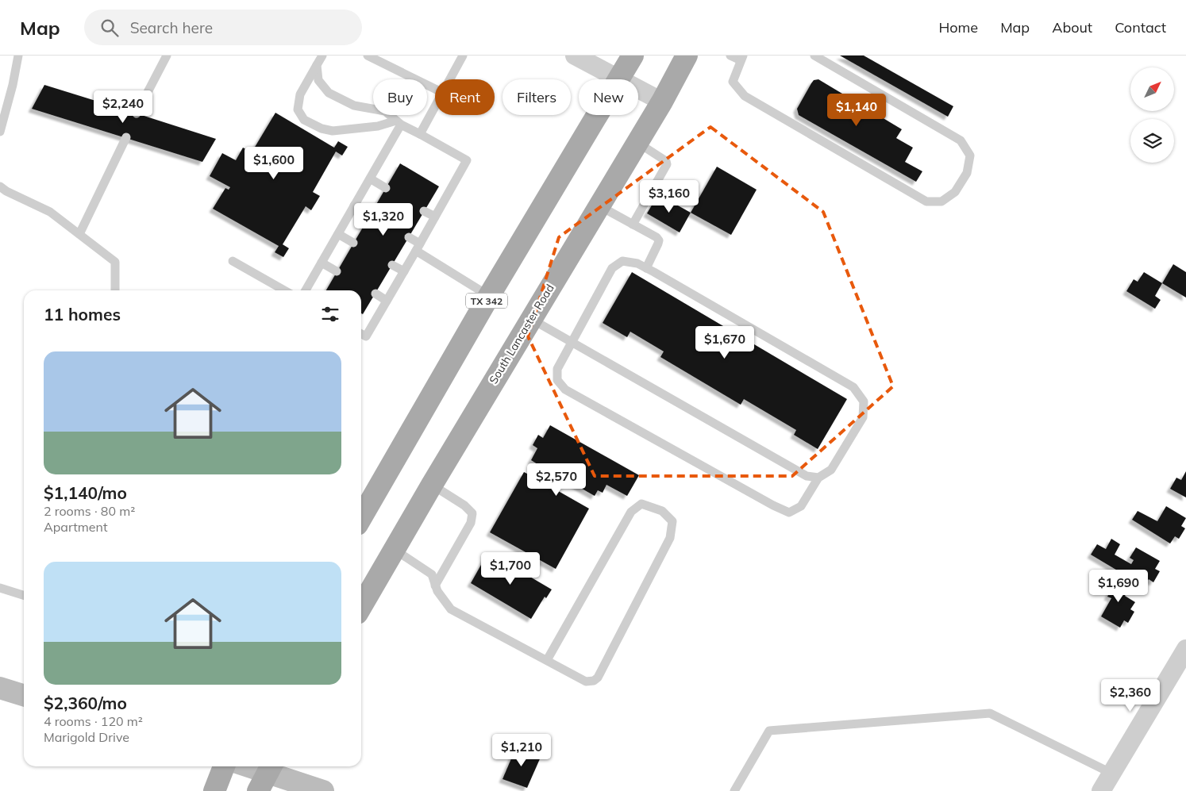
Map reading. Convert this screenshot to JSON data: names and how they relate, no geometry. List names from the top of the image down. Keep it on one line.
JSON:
{"streets":{"main road":["TX 342","South Lancaster Road"]},"north":"top right","page":{"header":"Map","search":"Search here","nav":["Home","Map","About","Contact"],"chip":["Buy","Rent","Filters","New"],"price":["$2,240","$1,140","$1,600","$3,160","$1,320","$1,670","$2,570","$1,700","$1,690","$2,360","$1,210"],"heading":"11 homes","list":[{"name":"$1,140/mo","note":"2 rooms · 80 m² · Apartment"},{"name":"$2,360/mo","note":"4 rooms · 120 m² · Marigold Drive"}]}}
